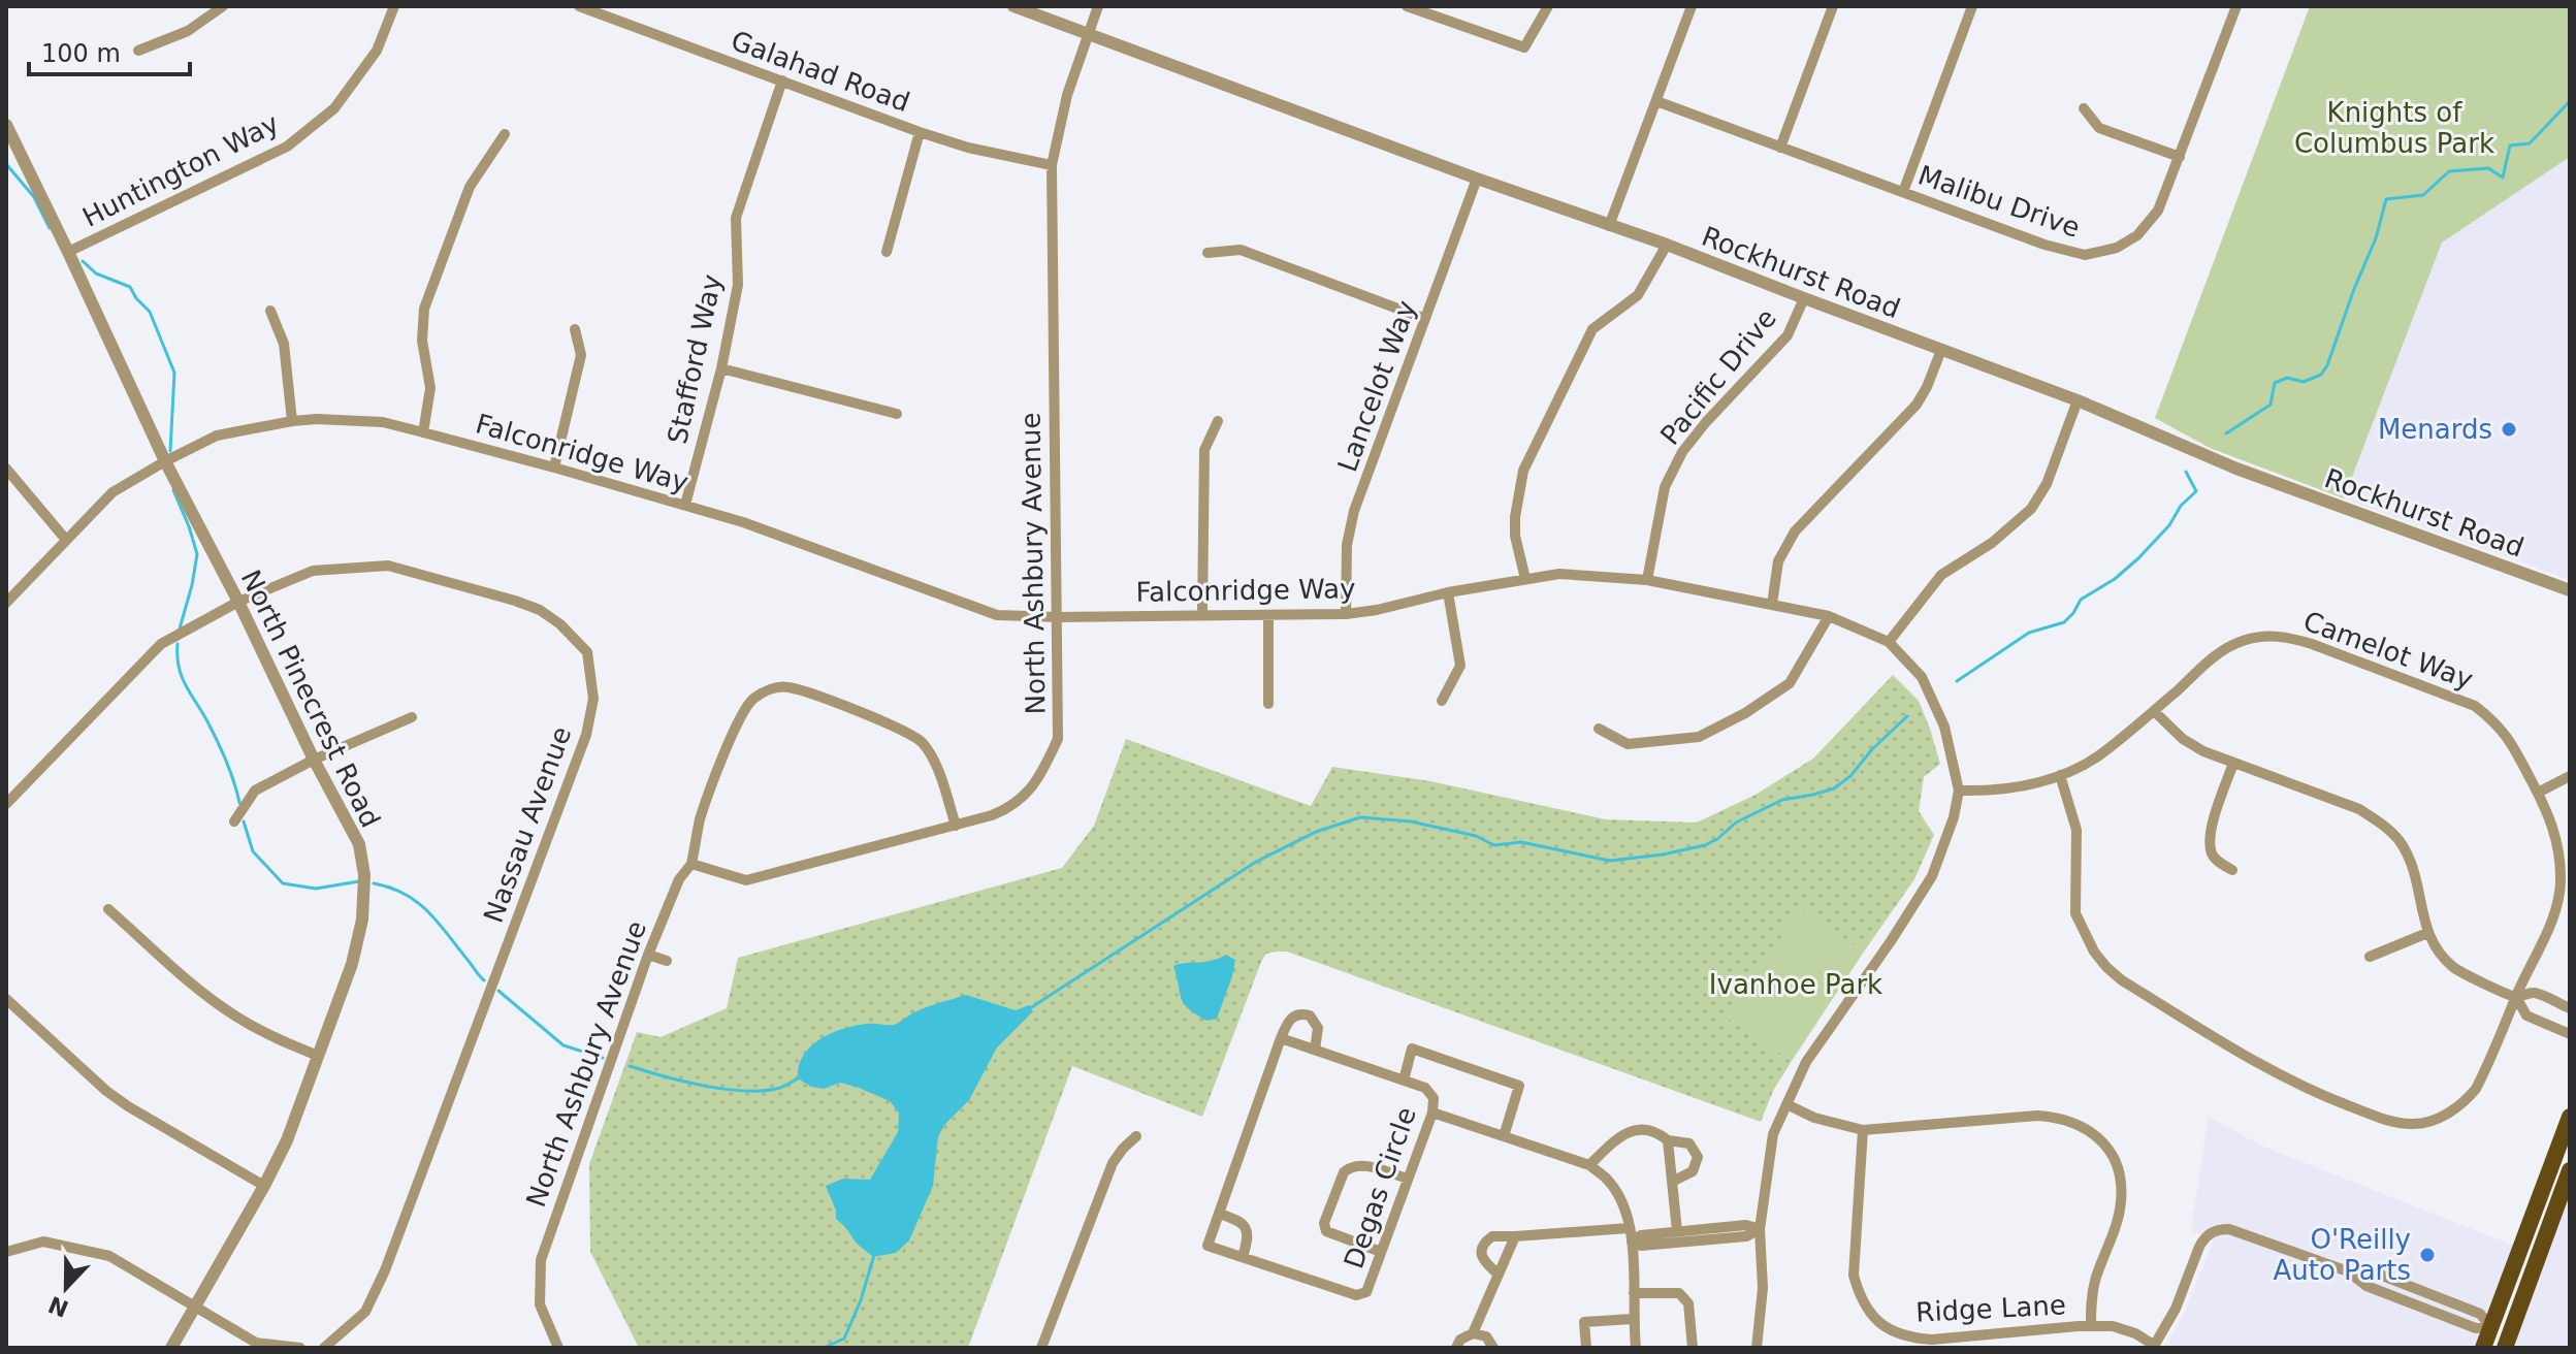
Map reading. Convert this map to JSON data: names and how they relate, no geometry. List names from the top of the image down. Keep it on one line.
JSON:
{"streets":{"street":["Galahad Road","Huntington Way","Malibu Drive","Rockhurst Road","Stafford Way","Pacific Drive","Lancelot Way","Falconridge Way","North Ashbury Avenue","Camelot Way","North Pinecrest Road","Nassau Avenue","Degas Circle","Ridge Lane"]},"crossings":[["Galahad Road","Stafford Way"],["Galahad Road","North Ashbury Avenue"],["Huntington Way","North Pinecrest Road"],["Rockhurst Road","Pacific Drive"],["Rockhurst Road","Lancelot Way"],["Rockhurst Road","North Ashbury Avenue"],["Stafford Way","Falconridge Way"],["Pacific Drive","Falconridge Way"],["Lancelot Way","Falconridge Way"],["Falconridge Way","North Ashbury Avenue"],["Falconridge Way","Camelot Way"],["Falconridge Way","North Pinecrest Road"],["North Pinecrest Road","Nassau Avenue"]],"parks":["Knights of Columbus Park","Ivanhoe Park"],"places":["Menards","O'Reilly Auto Parts"],"scale_bar":"100 m","north":"bottom"}
